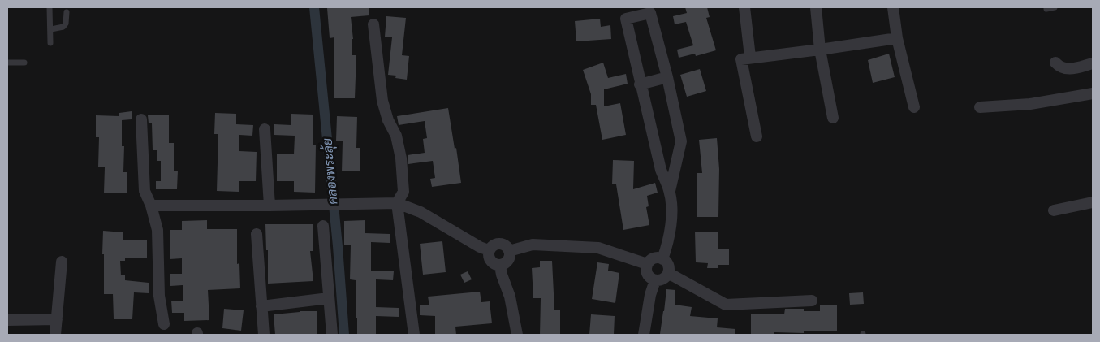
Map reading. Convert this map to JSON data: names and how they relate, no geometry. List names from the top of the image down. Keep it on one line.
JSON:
{"water":["คลองพระลุ้ย"]}
